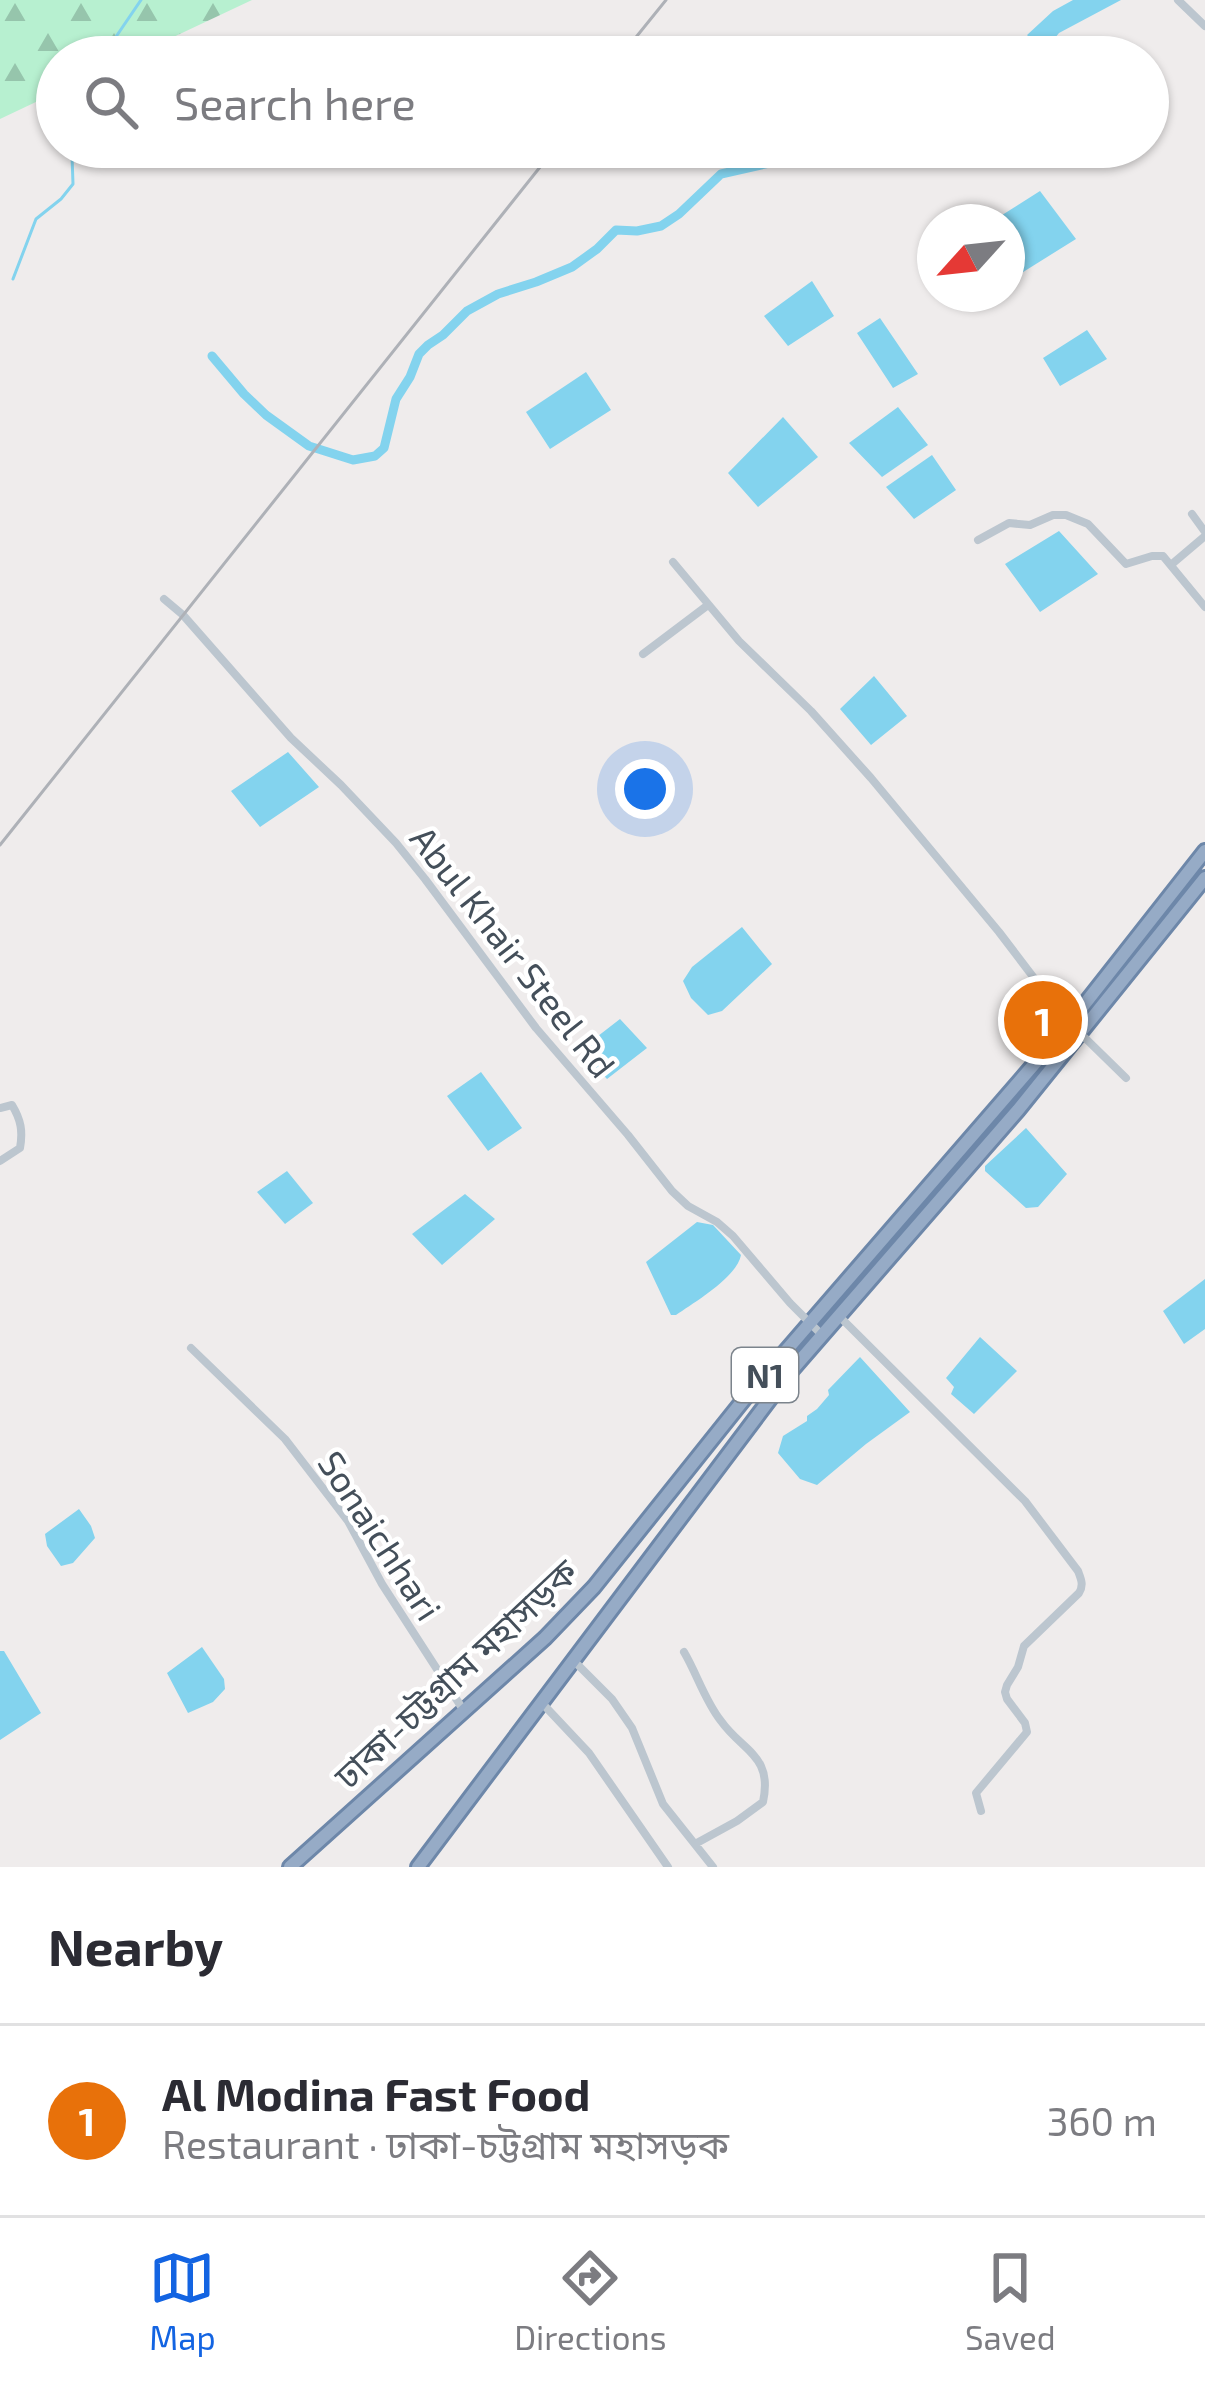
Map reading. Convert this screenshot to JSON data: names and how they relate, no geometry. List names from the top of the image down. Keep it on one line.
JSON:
{"streets":{"highway":["N1","ঢাকা-চট্টগ্রাম মহাসড়ক"],"street":["Abul Khair Steel Rd","Sonaichhari"]},"crossings":[["Abul Khair Steel Rd","ঢাকা-চট্টগ্রাম মহাসড়ক"],["Sonaichhari","ঢাকা-চট্টগ্রাম মহাসড়ক"]],"north":"bottom left","page":{"search":"Search here","pins":"1","heading":"Nearby","list":[{"mark":"1","name":"Al Modina Fast Food","note":"Restaurant · ঢাকা-চট্টগ্রাম মহাসড়ক","value":"360 m"}],"nav":["Map","Directions","Saved"]}}
